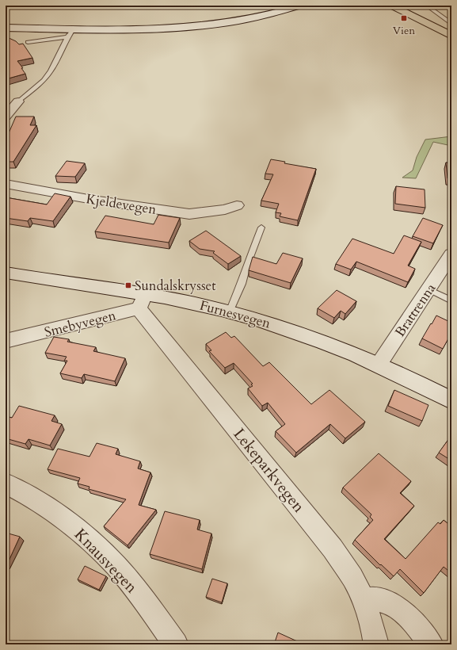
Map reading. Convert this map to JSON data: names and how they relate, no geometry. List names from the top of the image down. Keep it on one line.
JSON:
{"streets":{"main road":["Furnesvegen"],"street":["Kjeldevegen","Brattrenna","Smebyvegen","Lekeparkvegen","Knausvegen"]},"crossings":[["Brattrenna","Furnesvegen"],["Furnesvegen","Smebyvegen"],["Furnesvegen","Lekeparkvegen"],["Smebyvegen","Lekeparkvegen"]],"places":{"transit":["Vien","Sundalskrysset"]}}
